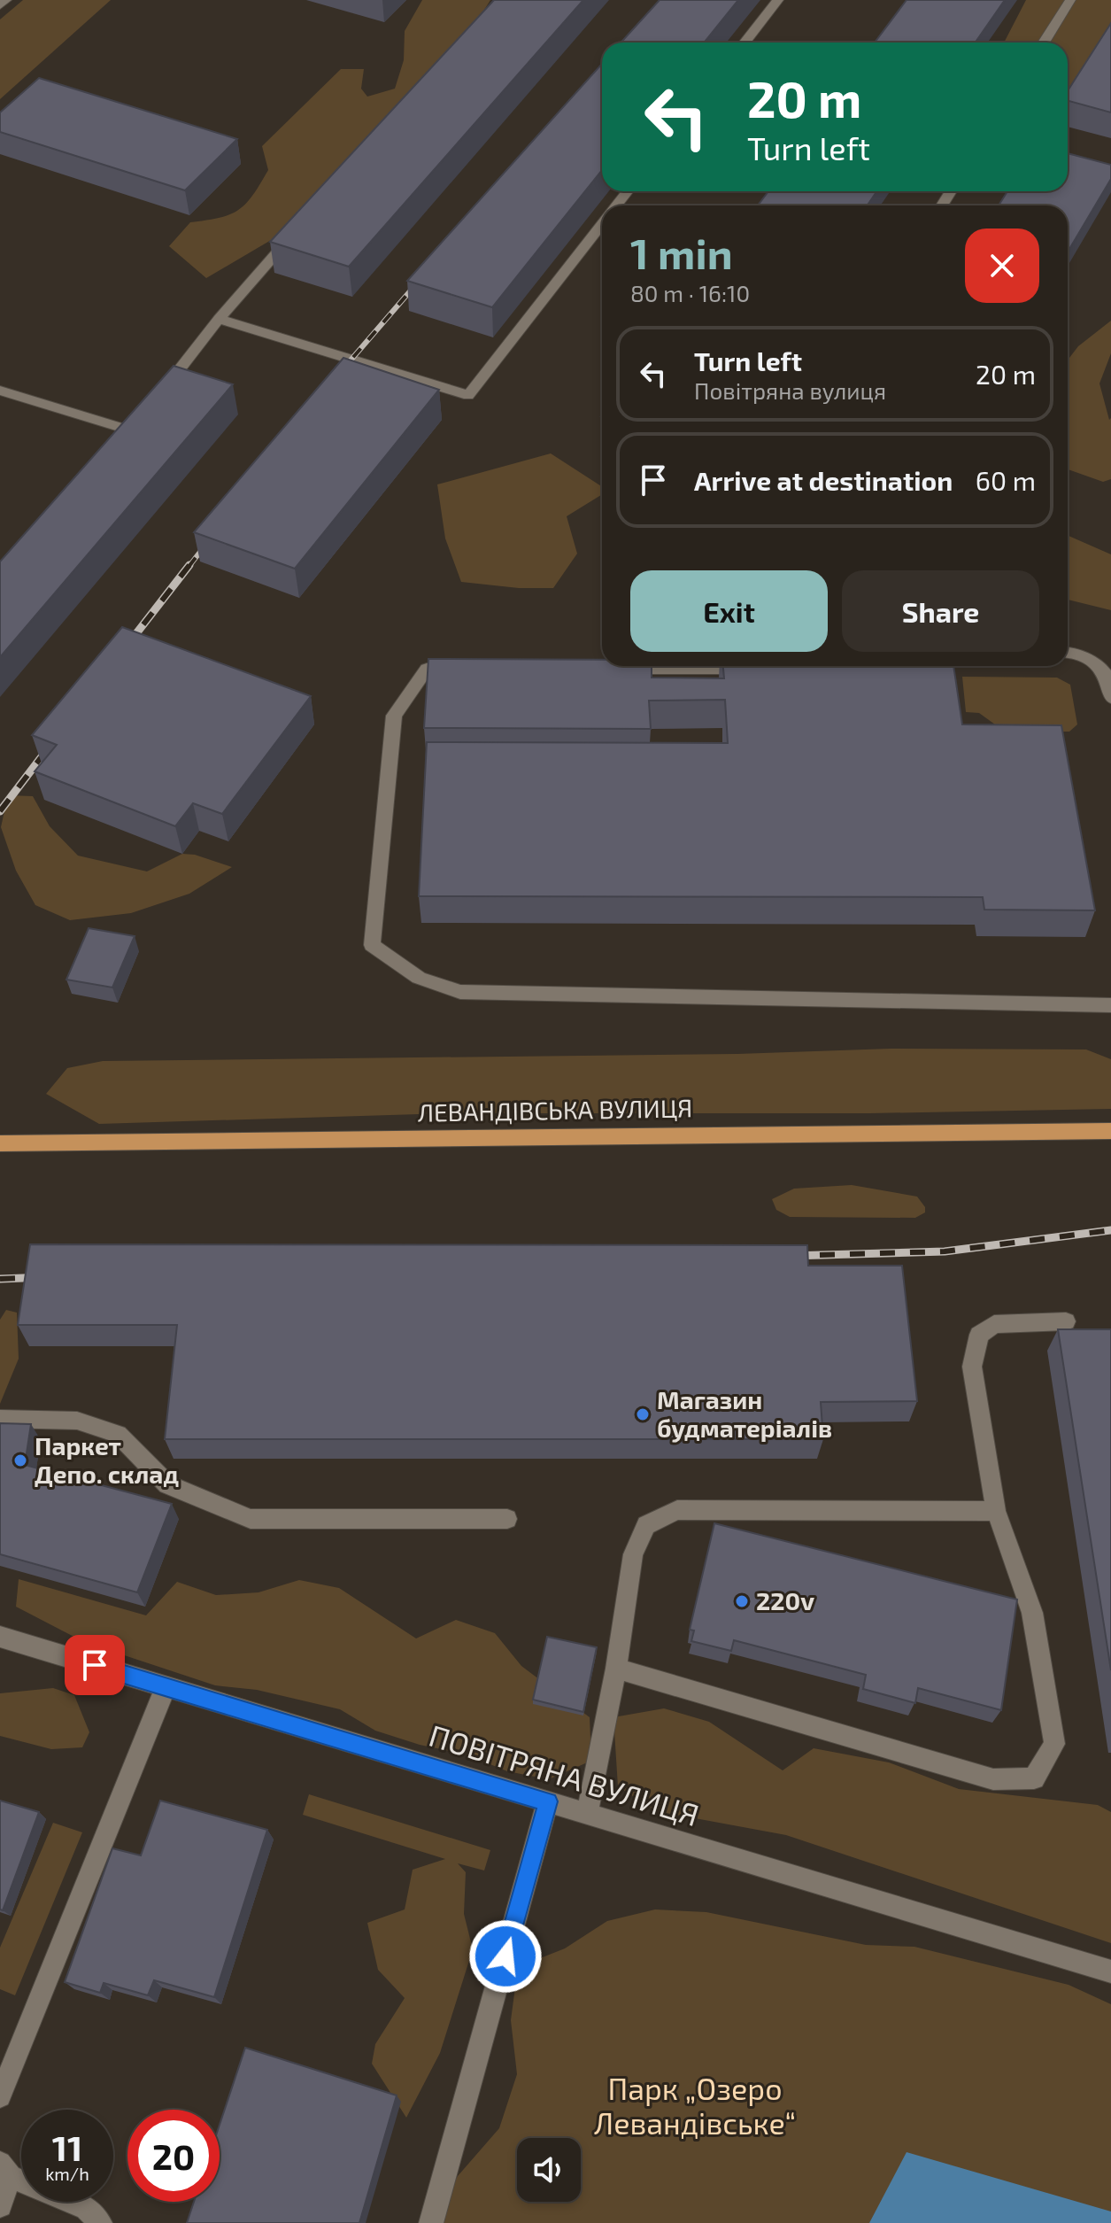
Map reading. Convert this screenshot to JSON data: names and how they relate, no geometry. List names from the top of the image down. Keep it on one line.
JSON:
{"streets":{"main road":["ЛЕВАНДІВСЬКА ВУЛИЦЯ"],"street":["ПОВІТРЯНА ВУЛИЦЯ"]},"parks":["Парк „Озеро Левандівське“"],"places":["Магазин будматеріалів","Паркет Депо. склад","220v"],"page":{"turn":["20 m","Turn left"],"heading":["1 min","80 m · 16:10"],"list":[{"name":"Turn left","note":"Повітряна вулиця","value":"20 m"},{"name":"Arrive at destination","value":"60 m"}],"buttons":["Exit","Share"],"speed":"11 km/h","limit":"20"}}
